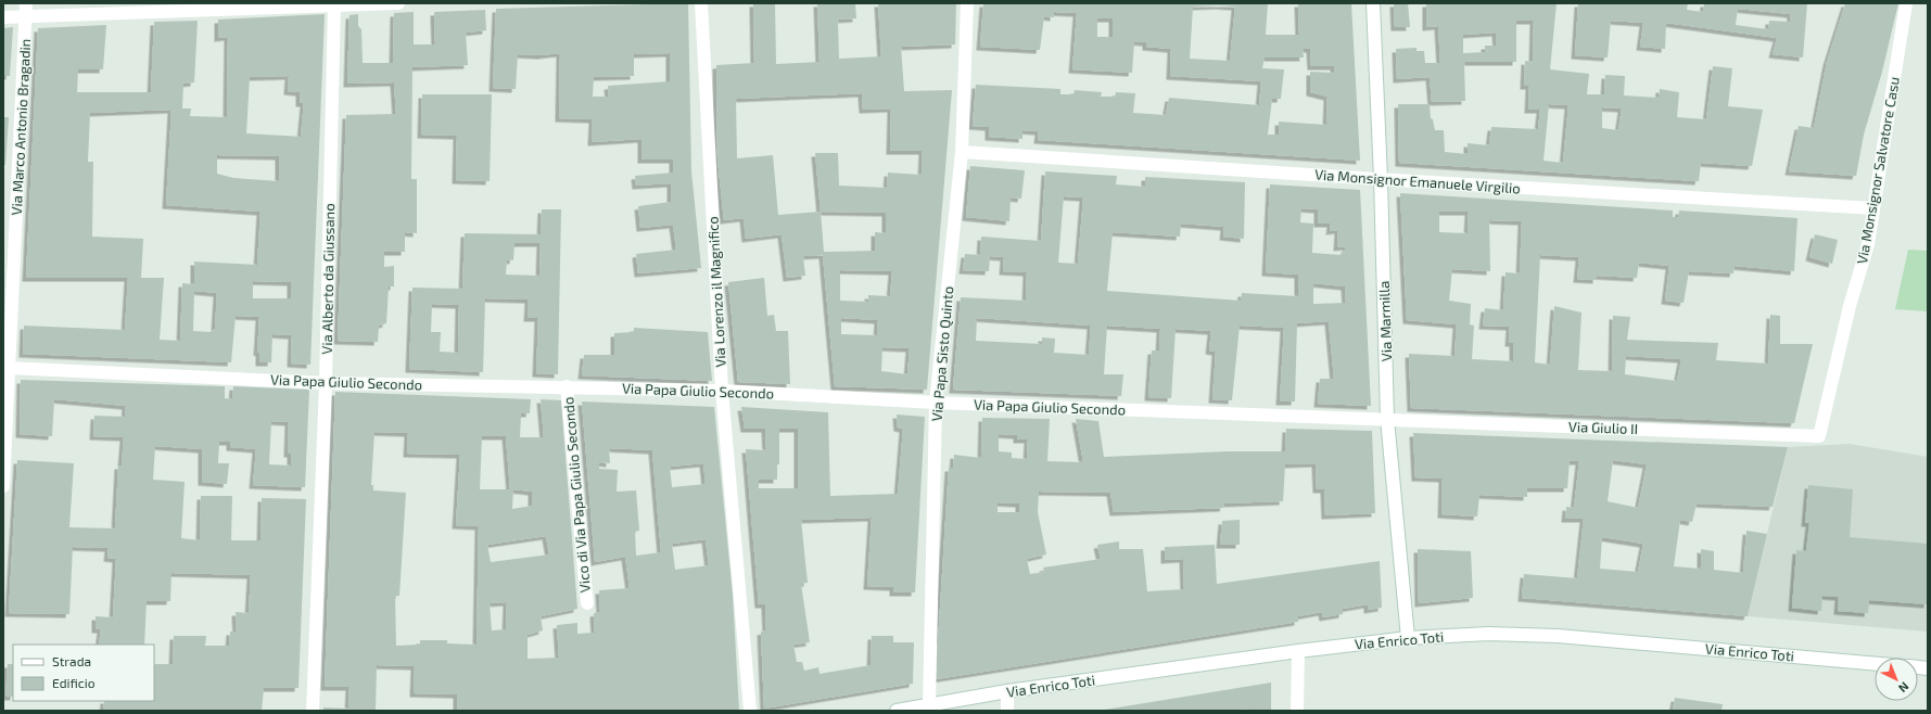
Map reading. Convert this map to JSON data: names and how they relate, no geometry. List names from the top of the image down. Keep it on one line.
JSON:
{"streets":{"street":["Via Marco Antonio Bragadin","Via Monsignor Salvatore Casu","Via Monsignor Emanuele Virgilio","Via Alberto da Giussano","Via Lorenzo il Magnifico","Via Marmilla","Via Papa Sisto Quinto","Via Papa Giulio Secondo","Via Giulio II","Vico di Via Papa Giulio Secondo","Via Enrico Toti"]},"crossings":[["Via Marco Antonio Bragadin","Via Papa Giulio Secondo"],["Via Monsignor Salvatore Casu","Via Monsignor Emanuele Virgilio"],["Via Monsignor Salvatore Casu","Via Giulio II"],["Via Monsignor Emanuele Virgilio","Via Marmilla"],["Via Monsignor Emanuele Virgilio","Via Papa Sisto Quinto"],["Via Alberto da Giussano","Via Papa Giulio Secondo"],["Via Lorenzo il Magnifico","Via Papa Giulio Secondo"],["Via Marmilla","Via Papa Giulio Secondo"],["Via Marmilla","Via Giulio II"],["Via Marmilla","Via Enrico Toti"],["Via Papa Sisto Quinto","Via Papa Giulio Secondo"],["Via Papa Sisto Quinto","Via Enrico Toti"],["Via Papa Giulio Secondo","Via Giulio II"],["Via Papa Giulio Secondo","Vico di Via Papa Giulio Secondo"]],"legend":["Strada","Edificio"],"north":"bottom right"}
